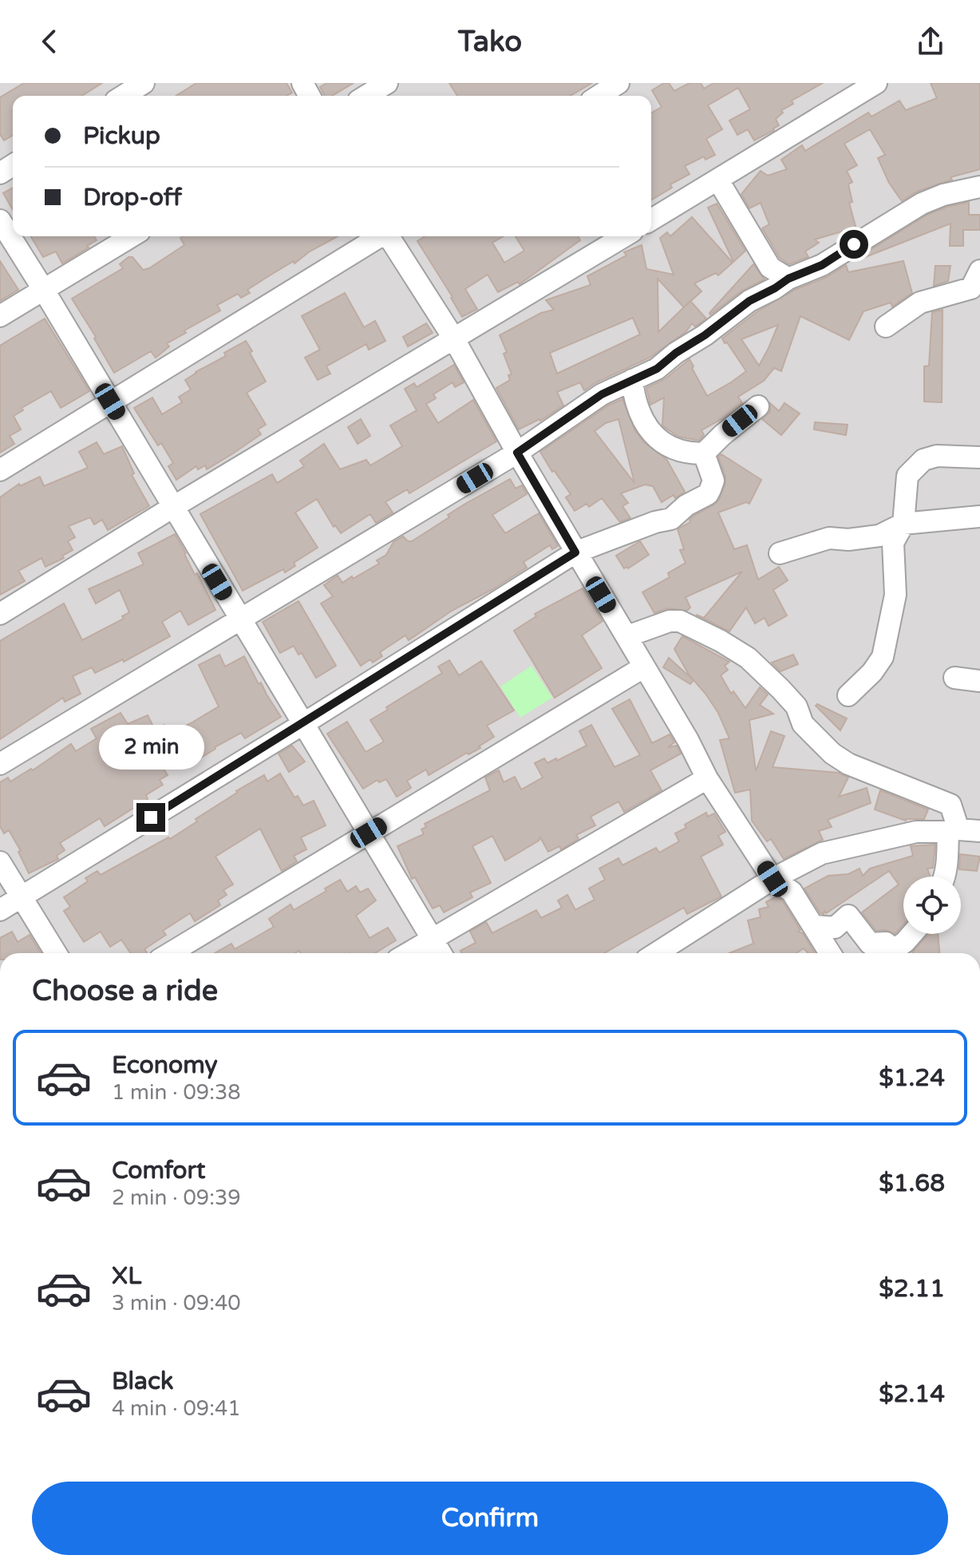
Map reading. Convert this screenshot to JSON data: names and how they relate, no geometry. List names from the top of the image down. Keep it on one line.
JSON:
{"page":{"header":"Tako","banner":["Pickup","Drop-off"],"bubble":"2 min","heading":"Choose a ride","list":[{"name":"Economy","note":"1 min · 09:38","value":"$1.24"},{"name":"Comfort","note":"2 min · 09:39","value":"$1.68"},{"name":"XL","note":"3 min · 09:40","value":"$2.11"},{"name":"Black","note":"4 min · 09:41","value":"$2.14"}],"buttons":"Confirm"}}
